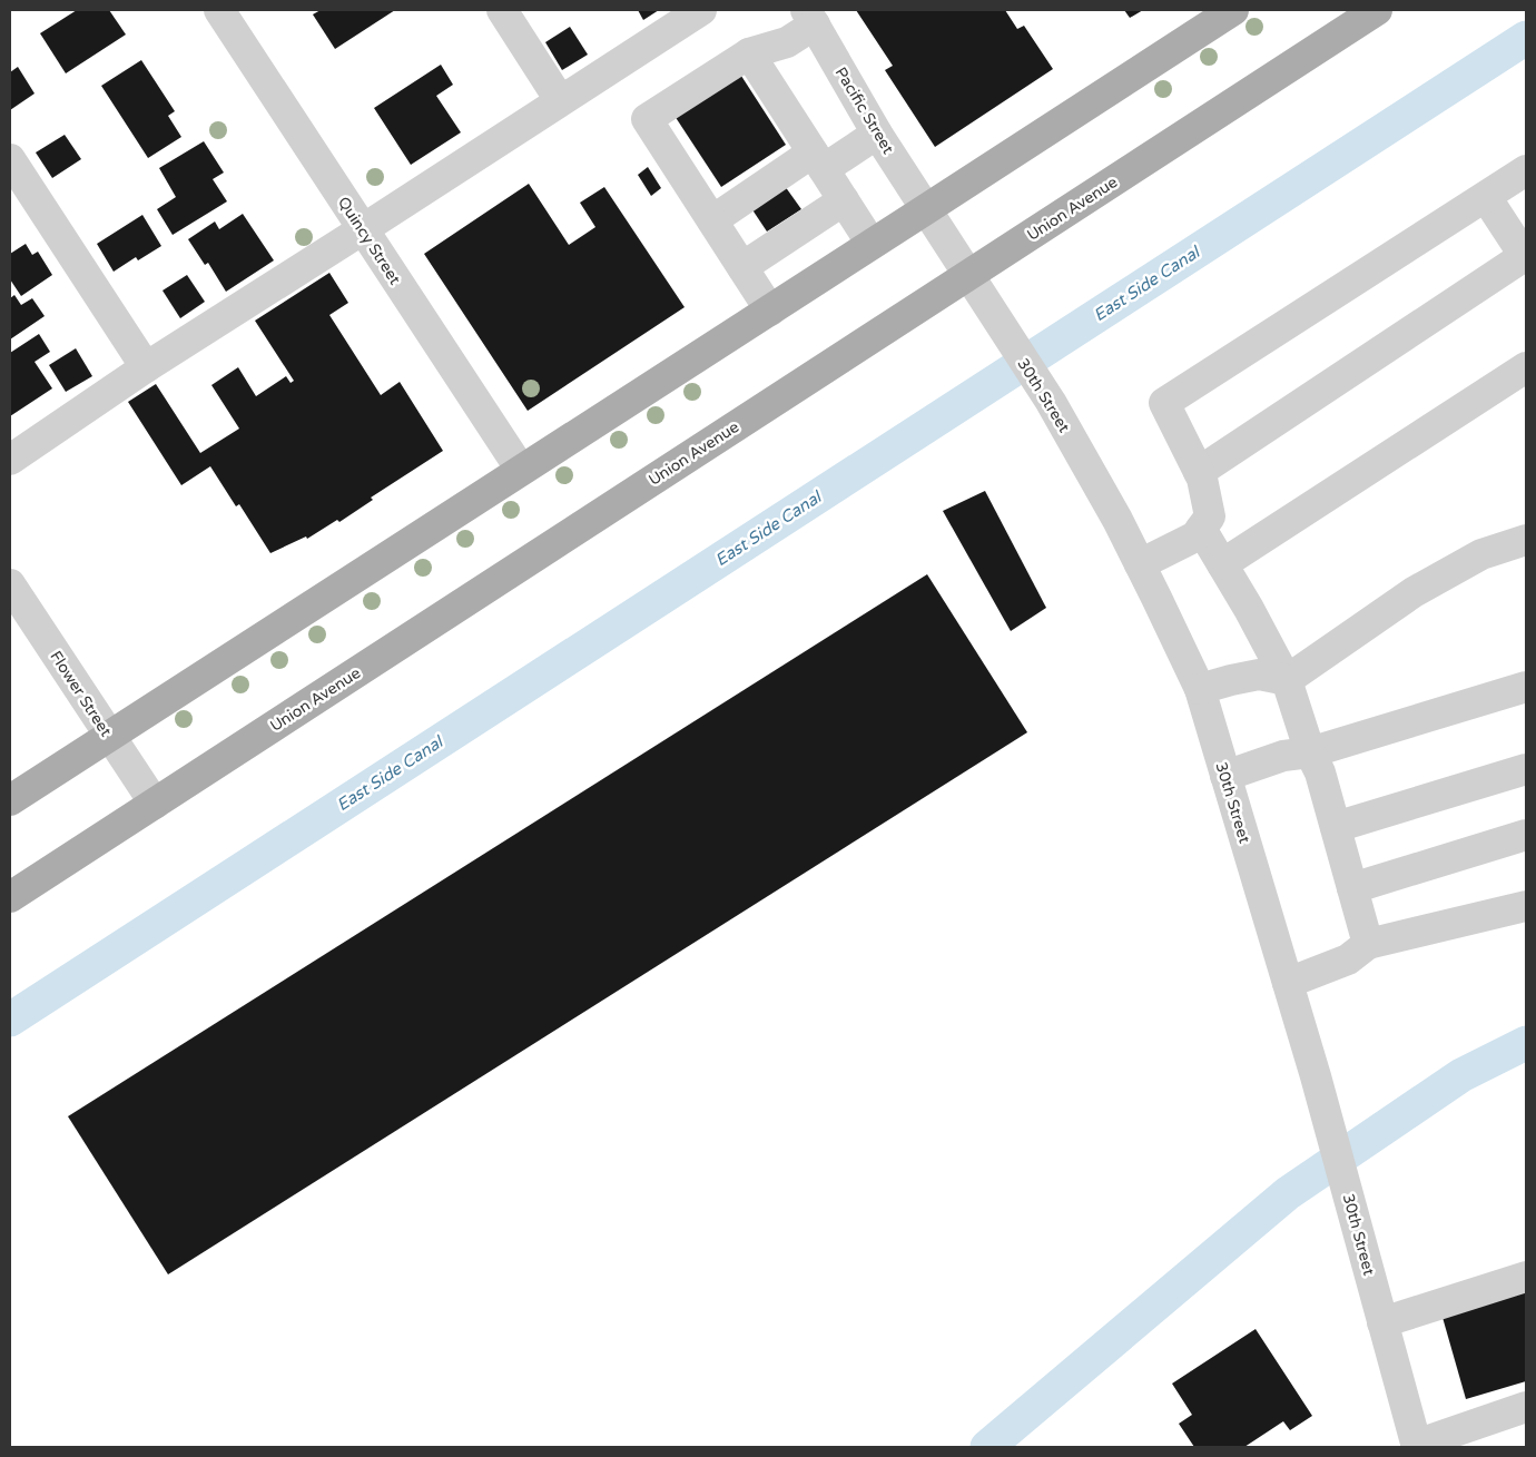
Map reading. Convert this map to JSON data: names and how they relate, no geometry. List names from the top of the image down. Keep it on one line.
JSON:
{"streets":{"main road":["Union Avenue"],"street":["Pacific Street","Quincy Street","30th Street","Flower Street"]},"crossings":[["Pacific Street","30th Street"],["Union Avenue","30th Street"],["Union Avenue","Flower Street"]],"water":["East Side Canal"]}
